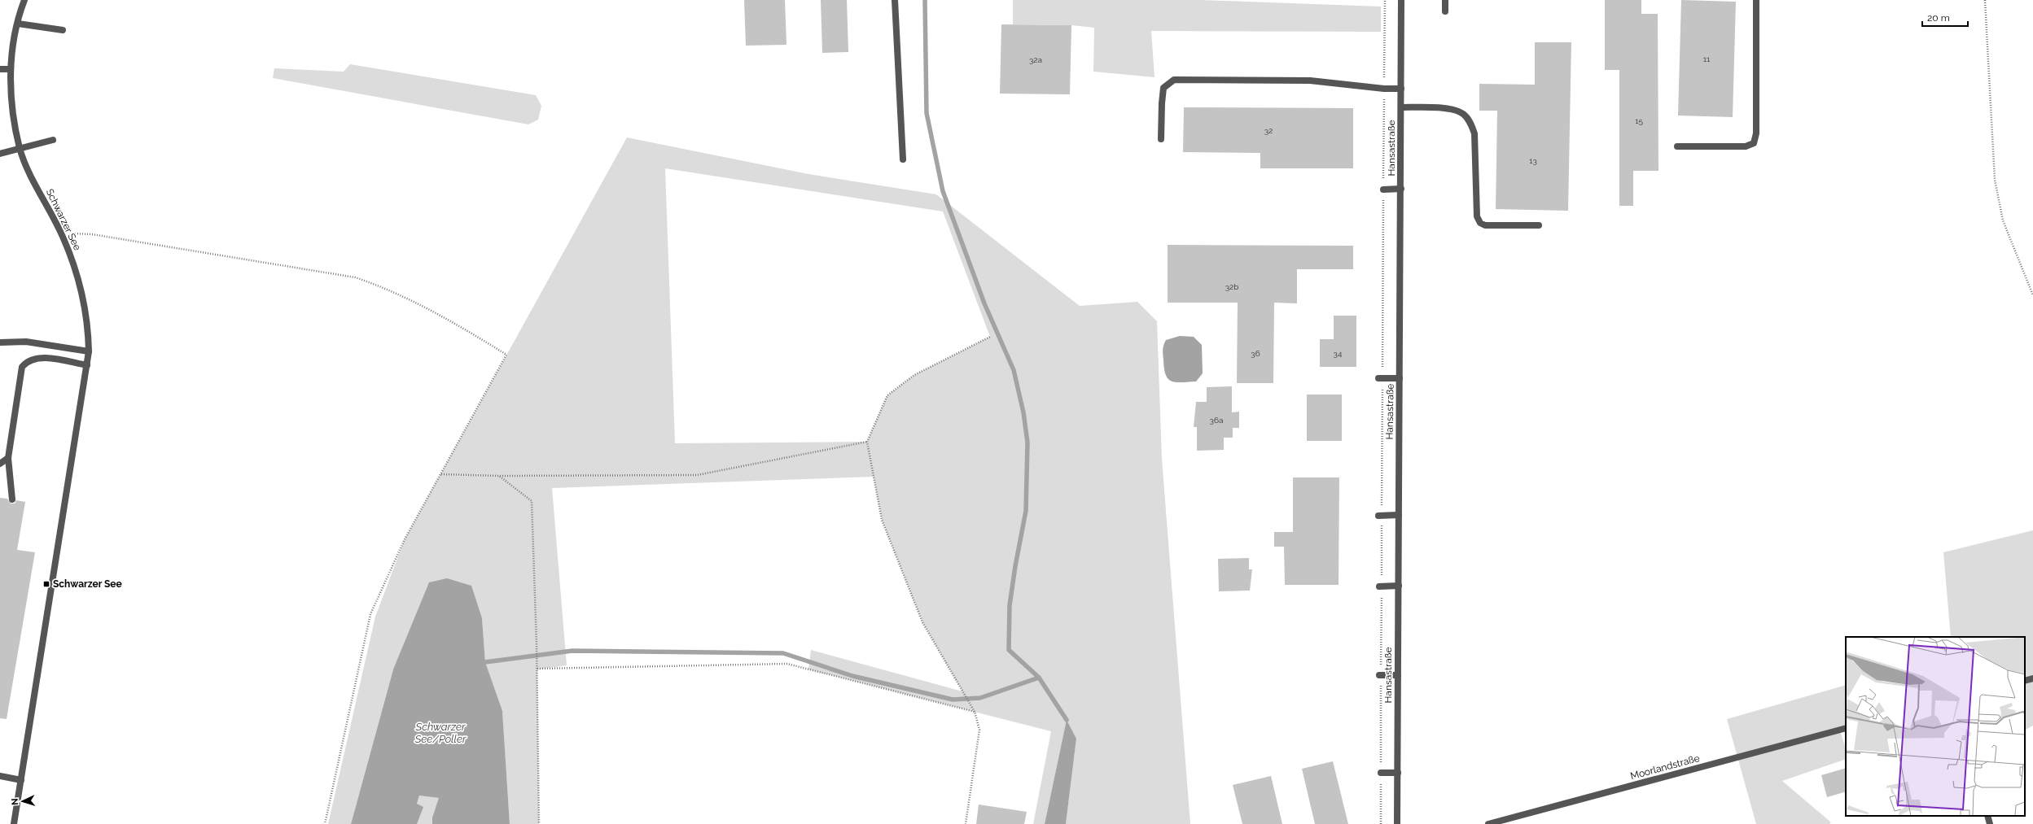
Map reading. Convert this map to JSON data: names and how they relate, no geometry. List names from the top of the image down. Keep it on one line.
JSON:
{"streets":{"street":["Hansastraße","Schwarzer See","Moorlandstraße"]},"water":["Schwarzer See/Poller"],"places":{"transit":["Schwarzer See"]},"house_numbers":["11","32a","15","32","13","32b","36","34","36a"],"scale_bar":"20 m","north":"left"}
